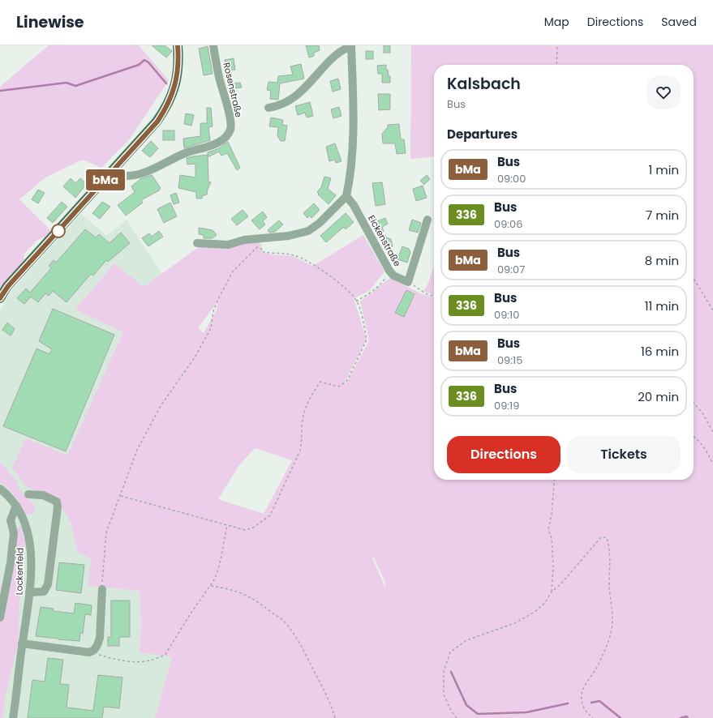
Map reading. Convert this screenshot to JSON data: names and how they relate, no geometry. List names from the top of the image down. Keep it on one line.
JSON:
{"streets":{"street":["Rosenstraße","Eickenstraße","Lockenfeld"]},"lines":["bus line bMa"],"page":{"header":"Linewise","nav":["Map","Directions","Saved"],"on_map":"bMa","heading":[["Kalsbach","Bus"],"Departures"],"list":[{"mark":"bMa","name":"Bus","note":"09:00","value":"1 min"},{"mark":"336","name":"Bus","note":"09:06","value":"7 min"},{"mark":"bMa","name":"Bus","note":"09:07","value":"8 min"},{"mark":"336","name":"Bus","note":"09:10","value":"11 min"},{"mark":"bMa","name":"Bus","note":"09:15","value":"16 min"},{"mark":"336","name":"Bus","note":"09:19","value":"20 min"}],"buttons":["Directions","Tickets"]}}
